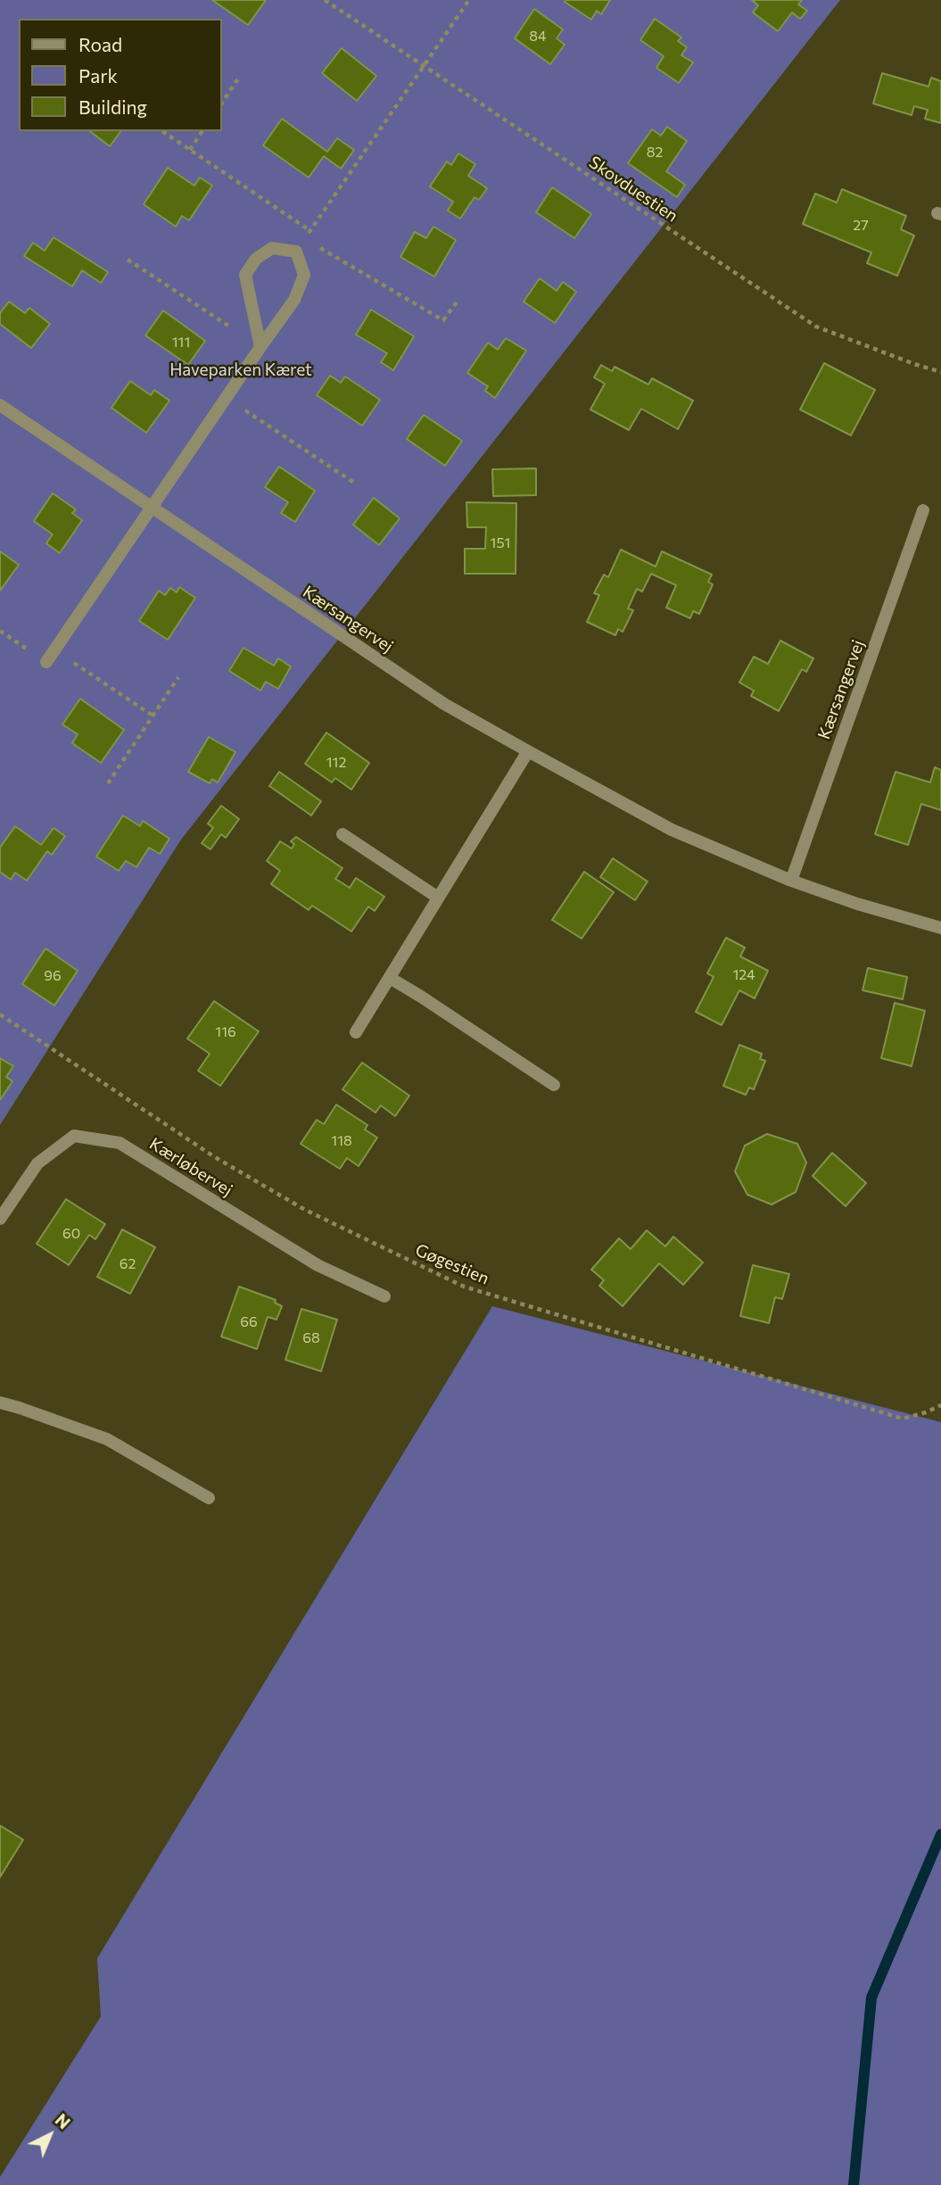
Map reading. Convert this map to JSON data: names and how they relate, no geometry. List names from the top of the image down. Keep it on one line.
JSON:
{"streets":{"street":["Kærsangervej","Kærløbervej"],"path":["Skovduestien","Gøgestien"]},"parks":["Haveparken Kæret"],"house_numbers":["84","82","27","111","151","112","124","96","116","118","60","62","66","68"],"legend":["Road","Park","Building"],"north":"top right"}
